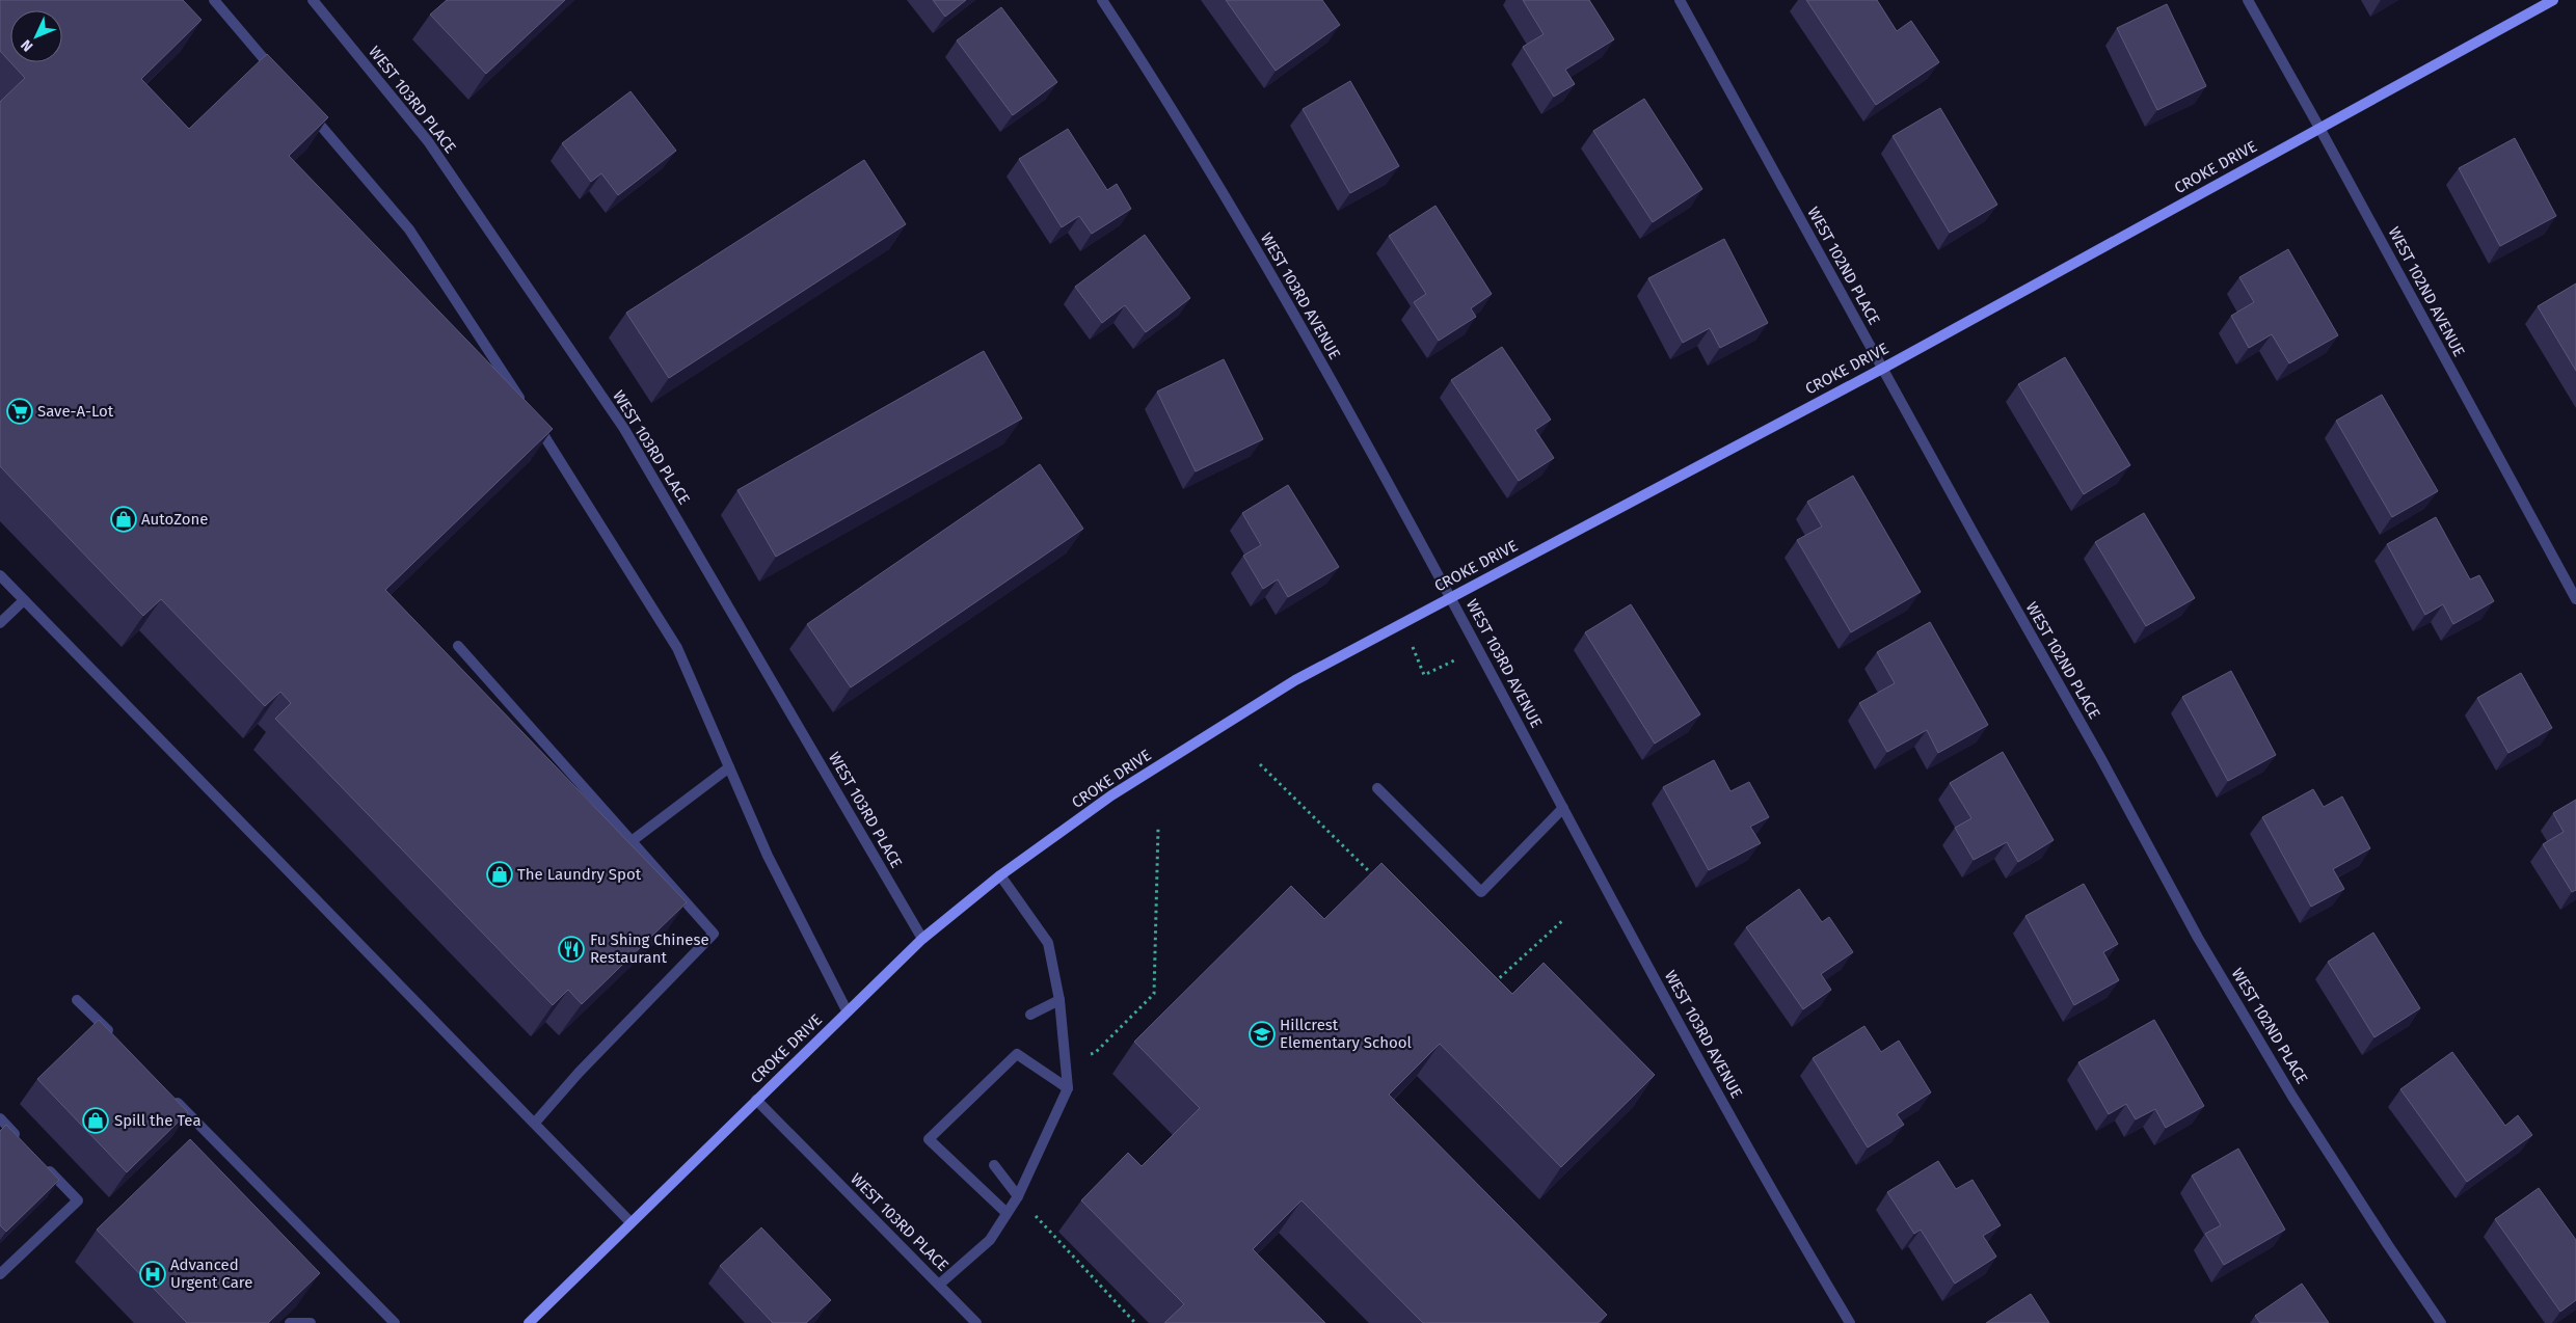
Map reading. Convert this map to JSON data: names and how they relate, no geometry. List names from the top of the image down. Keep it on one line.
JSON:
{"streets":{"street":["WEST 103RD PLACE","CROKE DRIVE","WEST 102ND PLACE","WEST 102ND AVENUE","WEST 103RD AVENUE"]},"crossings":[["WEST 103RD PLACE","CROKE DRIVE"],["CROKE DRIVE","WEST 102ND PLACE"],["CROKE DRIVE","WEST 102ND AVENUE"],["CROKE DRIVE","WEST 103RD AVENUE"]],"places":{"supermarket":["Save-A-Lot"],"shop":["AutoZone","The Laundry Spot","Spill the Tea"],"restaurant":["Fu Shing Chinese Restaurant"],"school or university":["Hillcrest Elementary School"],"hospital":["Advanced Urgent Care"]},"north":"bottom left"}
